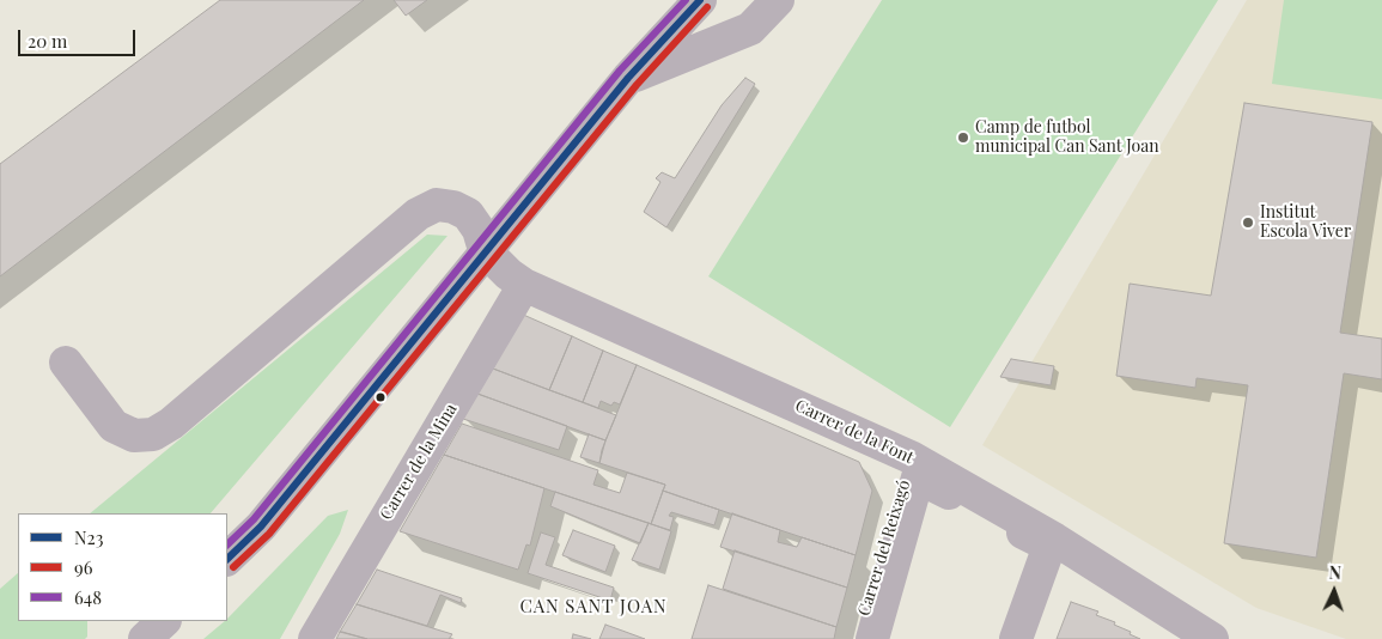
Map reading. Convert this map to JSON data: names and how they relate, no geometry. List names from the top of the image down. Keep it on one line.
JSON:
{"streets":{"street":["Carrer de la Font","Carrer de la Mina","Carrer del Reixagó"]},"crossings":[["Carrer de la Font","Carrer de la Mina"],["Carrer de la Font","Carrer del Reixagó"]],"districts":["CAN SANT JOAN"],"places":["Camp de futbol municipal Can Sant Joan","Institut Escola Viver"],"lines":["transit line N23","transit line 648","transit line 96"],"legend":["N23","96","648"],"scale_bar":"20 m","north":"top"}
